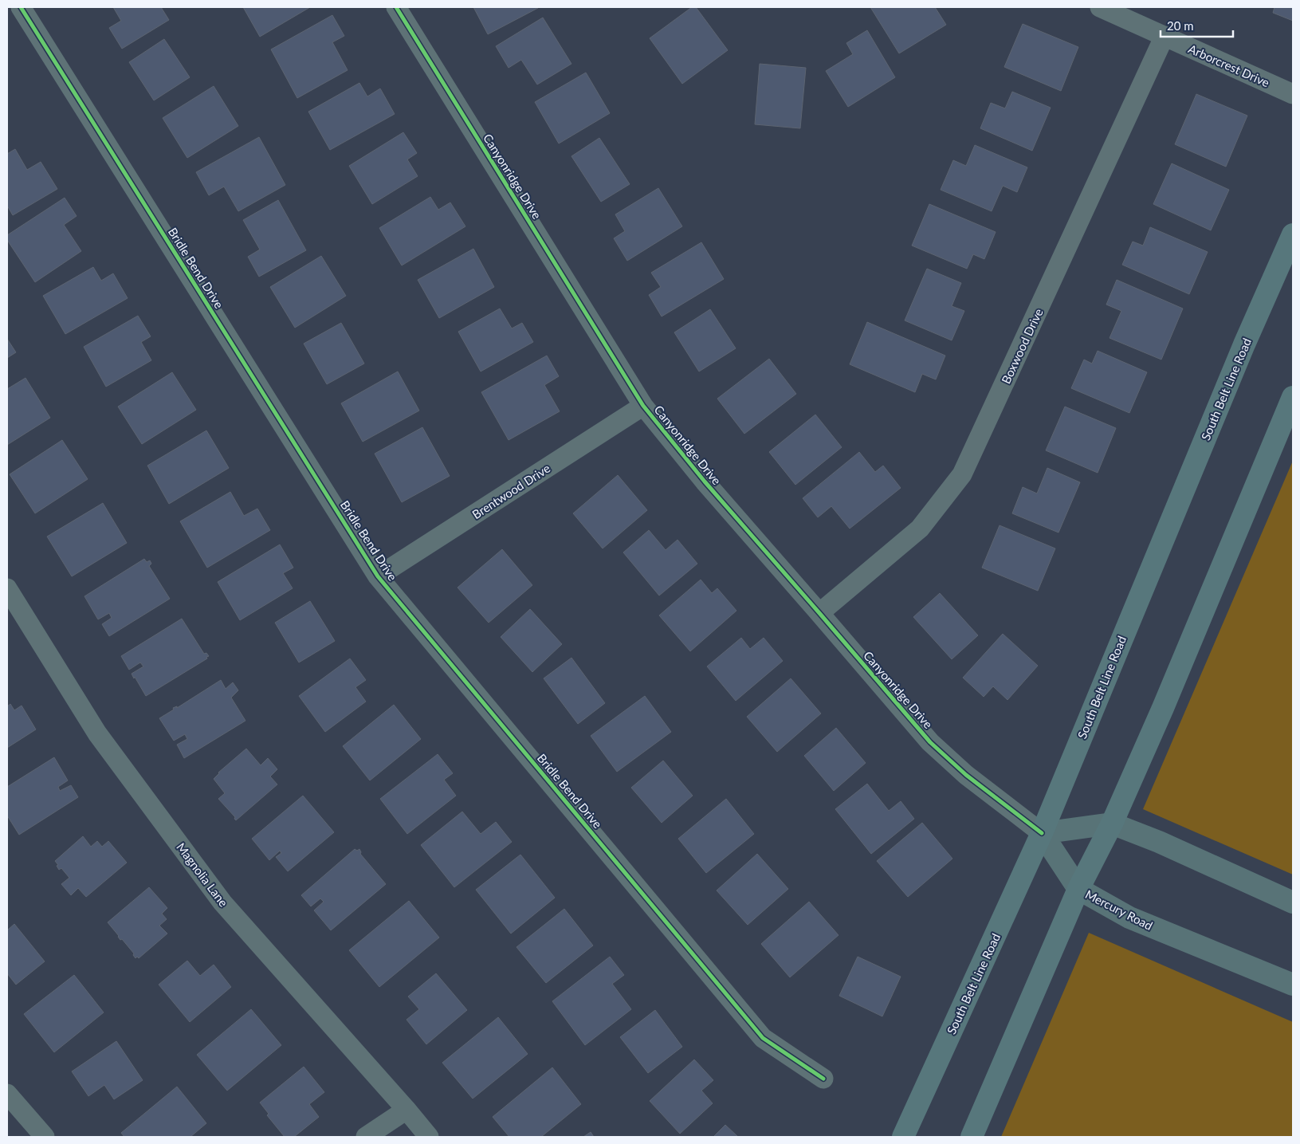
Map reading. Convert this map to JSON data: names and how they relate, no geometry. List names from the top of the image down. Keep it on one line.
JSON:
{"streets":{"main road":["South Belt Line Road","Mercury Road"],"street":["Arborcrest Drive","Canyonridge Drive","Bridle Bend Drive","Boxwood Drive","Brentwood Drive","Magnolia Lane"]},"crossings":[["Arborcrest Drive","Boxwood Drive"],["Canyonridge Drive","Boxwood Drive"],["Canyonridge Drive","South Belt Line Road"],["Canyonridge Drive","Brentwood Drive"],["Canyonridge Drive","Mercury Road"],["Bridle Bend Drive","Brentwood Drive"],["South Belt Line Road","Mercury Road"]],"scale_bar":"20 m"}
